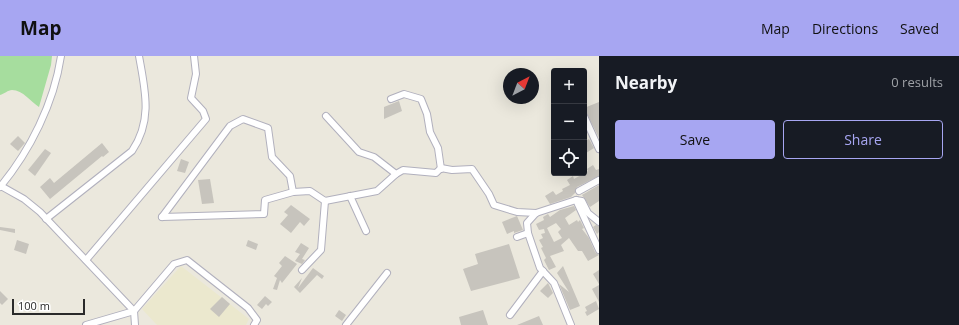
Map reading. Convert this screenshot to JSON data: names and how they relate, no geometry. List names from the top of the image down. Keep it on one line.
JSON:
{"scale_bar":"100 m","north":"top right","page":{"header":"Map","nav":["Map","Directions","Saved"],"heading":["Nearby","0 results"],"map_buttons":["+","−"],"buttons":["Save","Share"],"scale":"100 m"}}
